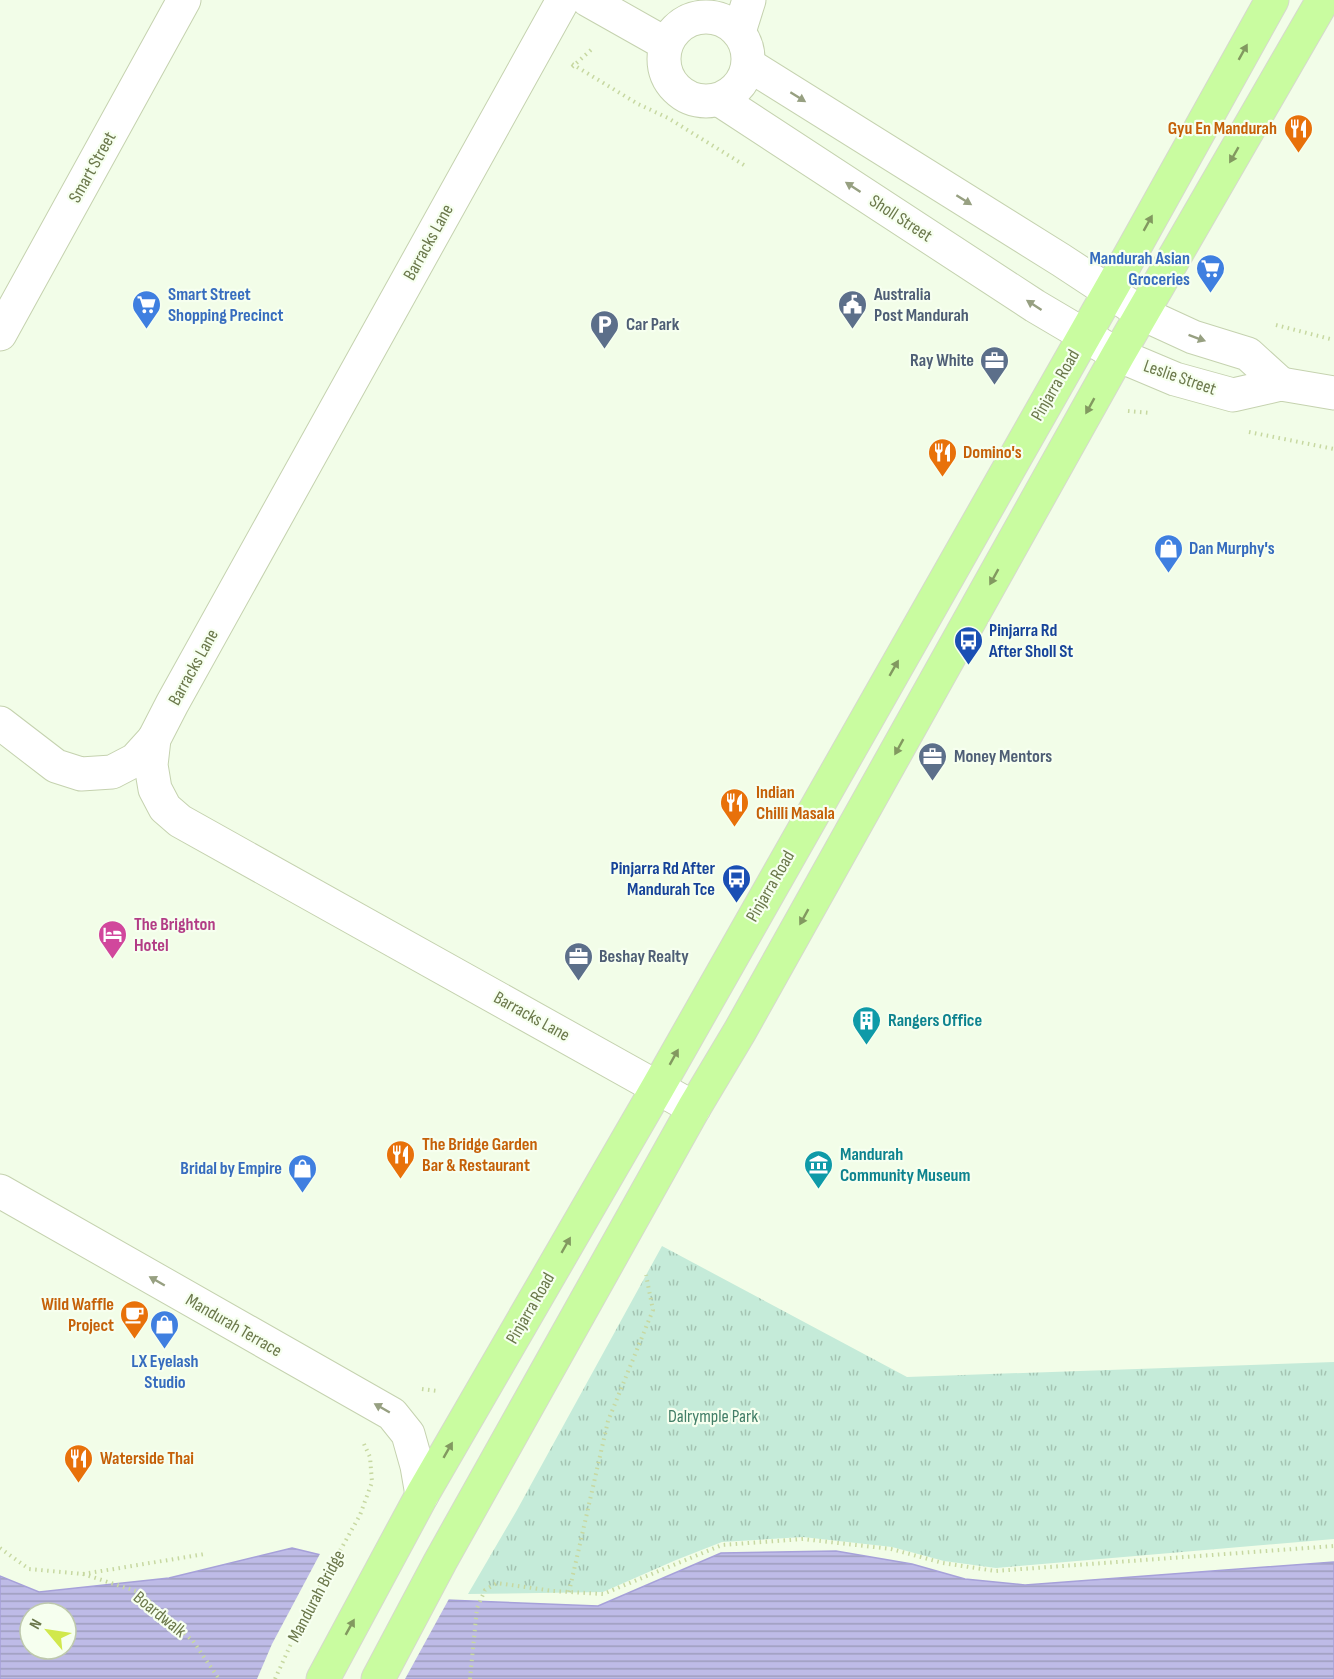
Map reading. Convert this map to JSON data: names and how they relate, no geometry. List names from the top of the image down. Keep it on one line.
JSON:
{"streets":{"main road":["Pinjarra Road"],"street":["Smart Street","Sholl Street","Barracks Lane","Leslie Street","Mandurah Terrace"],"path":["Mandurah Bridge","Boardwalk"]},"crossings":[["Sholl Street","Leslie Street"],["Sholl Street","Pinjarra Road"],["Barracks Lane","Pinjarra Road"],["Leslie Street","Pinjarra Road"],["Pinjarra Road","Mandurah Terrace"]],"one_way":["Mandurah Terrace"],"parks":["Dalrymple Park"],"places":{"restaurant":["Gyu En Mandurah","Domino's","Indian Chilli Masala","The Bridge Garden Bar & Restaurant","Waterside Thai"],"supermarket":["Mandurah Asian Groceries","Smart Street Shopping Precinct"],"public building":["Australia Post Mandurah"],"parking":["Car Park"],"office":["Ray White","Money Mentors","Beshay Realty"],"shop":["Dan Murphy's","Bridal by Empire","LX Eyelash Studio"],"bus stop":["Pinjarra Rd After Sholl St","Pinjarra Rd After Mandurah Tce"],"hotel":["The Brighton Hotel"],"building":["Rangers Office"],"museum":["Mandurah Community Museum"],"cafe":["Wild Waffle Project"]},"north":"top left"}
